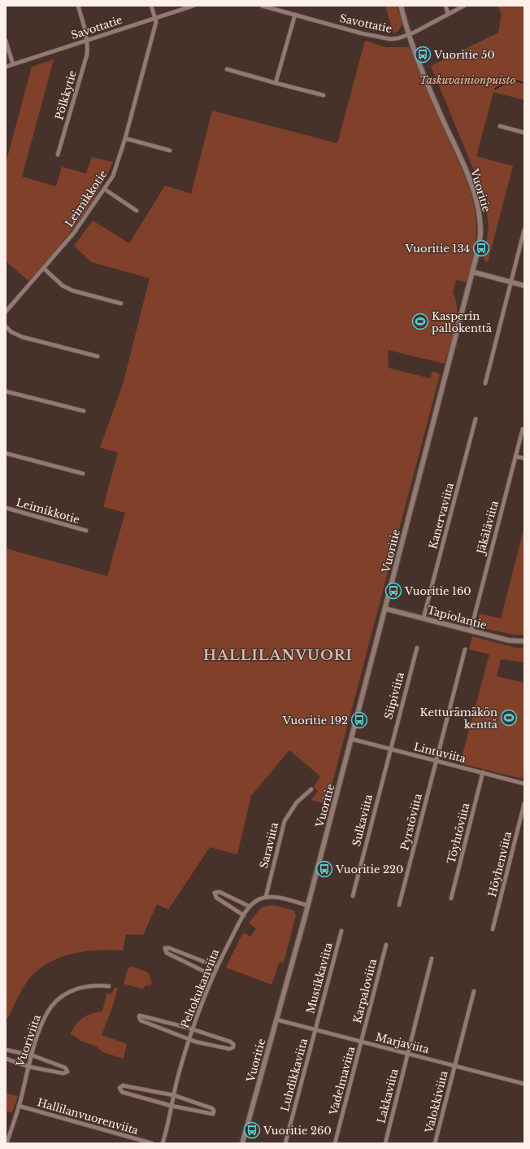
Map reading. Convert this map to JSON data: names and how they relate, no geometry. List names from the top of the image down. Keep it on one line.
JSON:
{"streets":{"street":["Savottatie","Pölkkytie","Vuoritie","Leimikkotie","Kanervaviita","Jäkäläviita","Tapiolantie","Siipiviita","Lintuviita","Sulkaviita","Pyrstöviita","Töyhtöviita","Saraviita","Höyhenviita","Mustikkaviita","Peltokukanviita","Karpaloviita","Vuoriviita","Marjaviita","Luhdikkaviita","Vadelmaviita","Lakkaviita","Valokkiviita","Hallilanvuorenviita"]},"crossings":[["Savottatie","Pölkkytie"],["Savottatie","Vuoritie"],["Savottatie","Leimikkotie"],["Vuoritie","Tapiolantie"],["Vuoritie","Lintuviita"],["Vuoritie","Marjaviita"],["Kanervaviita","Tapiolantie"],["Jäkäläviita","Tapiolantie"],["Siipiviita","Lintuviita"],["Siipiviita","Sulkaviita"],["Lintuviita","Sulkaviita"],["Lintuviita","Pyrstöviita"],["Lintuviita","Töyhtöviita"],["Saraviita","Peltokukanviita"],["Mustikkaviita","Marjaviita"],["Mustikkaviita","Luhdikkaviita"],["Karpaloviita","Marjaviita"],["Karpaloviita","Vadelmaviita"],["Vuoriviita","Hallilanvuorenviita"],["Marjaviita","Luhdikkaviita"],["Marjaviita","Vadelmaviita"],["Marjaviita","Lakkaviita"],["Marjaviita","Valokkiviita"]],"districts":["HALLILANVUORI"],"parks":["Taskuvainionpuisto"],"places":{"bus stop":["Vuoritie 50","Vuoritie 134","Vuoritie 160","Vuoritie 192","Vuoritie 220","Vuoritie 260"],"sports":["Kasperin pallokenttä","Ketturämäkön kenttä"]}}
